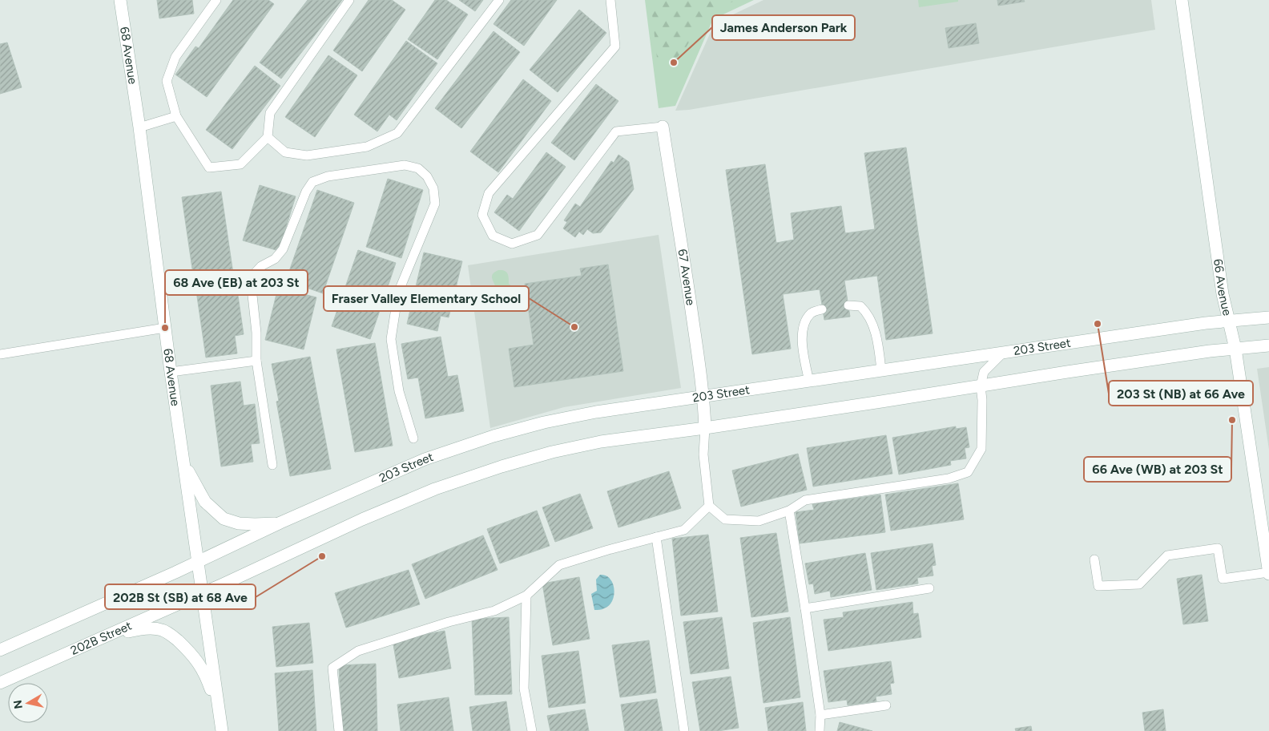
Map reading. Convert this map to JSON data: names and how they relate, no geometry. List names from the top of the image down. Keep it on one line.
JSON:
{"streets":{"main road":["68 Avenue","67 Avenue","66 Avenue","203 Street","202B Street"]},"crossings":[["68 Avenue","203 Street"],["68 Avenue","202B Street"],["67 Avenue","203 Street"],["66 Avenue","203 Street"]],"places":["James Anderson Park","203 St (NB) at 66 Ave","Fraser Valley Elementary School","68 Ave (EB) at 203 St","66 Ave (WB) at 203 St","202B St (SB) at 68 Ave"],"north":"left"}
